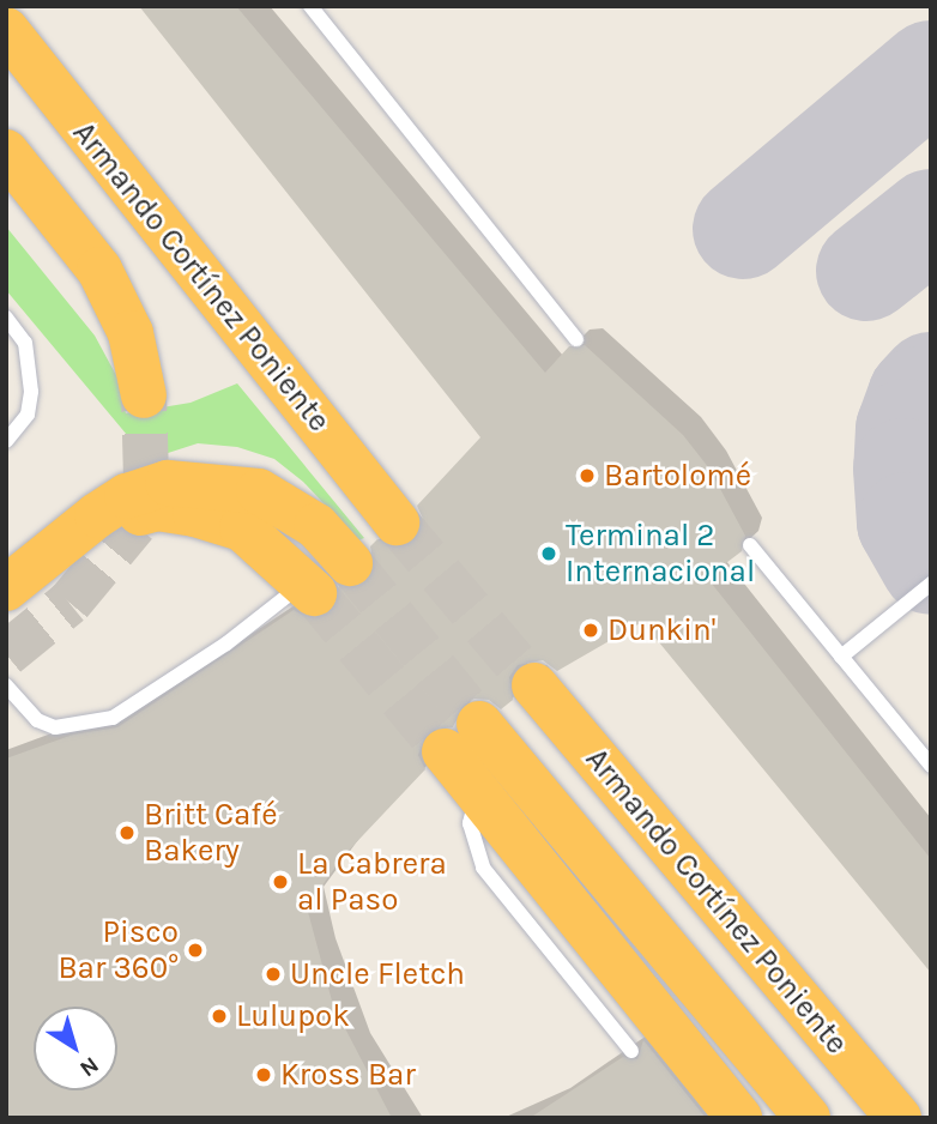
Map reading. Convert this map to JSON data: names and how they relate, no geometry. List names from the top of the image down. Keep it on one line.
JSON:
{"streets":{"highway":["Armando Cortínez Poniente"]},"places":["Bartolomé","Terminal 2 Internacional","Dunkin'","Britt Café Bakery","La Cabrera al Paso","Pisco Bar 360°","Uncle Fletch","Lulupok","Kross Bar"],"north":"bottom right"}
